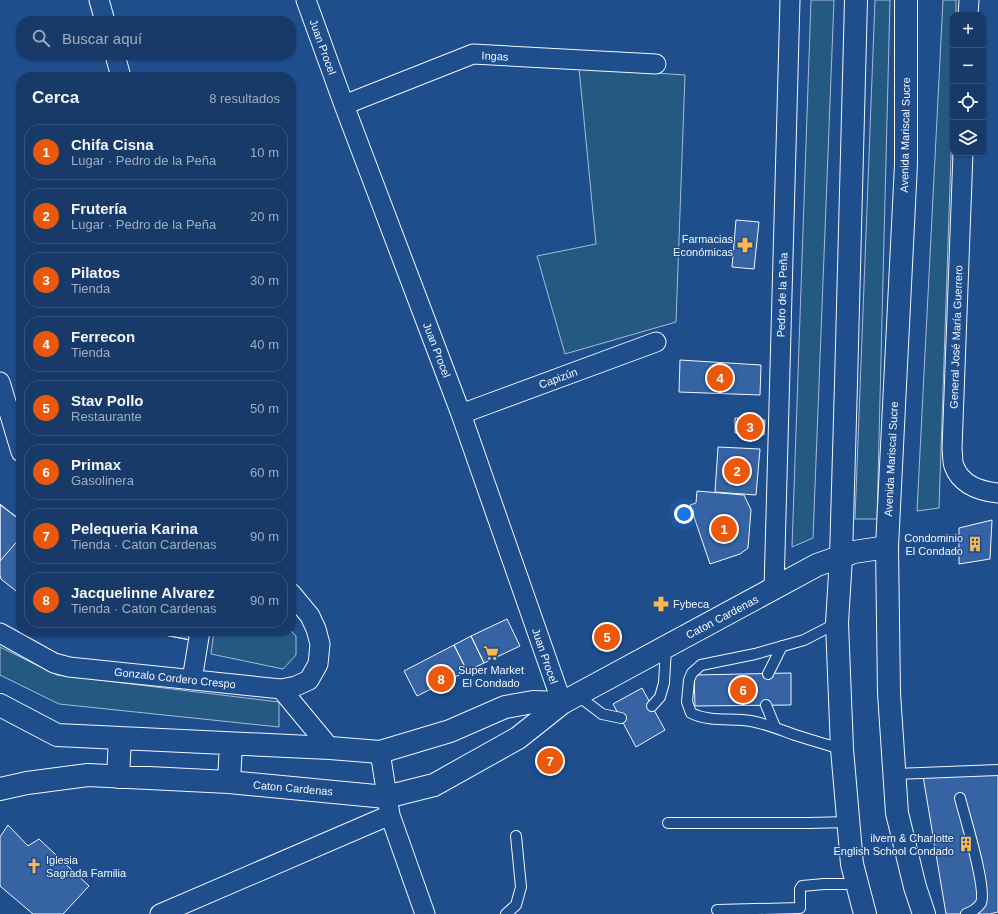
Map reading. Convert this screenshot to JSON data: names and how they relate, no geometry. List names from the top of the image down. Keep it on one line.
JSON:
{"streets":{"main road":["Avenida Mariscal Sucre","Caton Cardenas"],"street":["Juan Procel","Ingas","Pedro de la Peña","General José María Guerrero","Capizún","Gonzalo Cordero Crespo"]},"crossings":[["Juan Procel","Ingas"],["Juan Procel","Capizún"],["Juan Procel","Caton Cardenas"],["Avenida Mariscal Sucre","Caton Cardenas"],["Pedro de la Peña","Caton Cardenas"]],"places":{"pharmacy":["Farmacias Económicas","Fybeca"],"building":["Condominio El Condado","ilvem & Charlotte English School Condado"],"supermarket":["Super Market El Condado"],"church":["Iglesia Sagrada Familia"]},"page":{"map_buttons":["+","−"],"search":"Buscar aquí","heading":["Cerca","8 resultados"],"list":[{"mark":"1","name":"Chifa Cisna","note":"Lugar · Pedro de la Peña","value":"10 m"},{"mark":"2","name":"Frutería","note":"Lugar · Pedro de la Peña","value":"20 m"},{"mark":"3","name":"Pilatos","note":"Tienda","value":"30 m"},{"mark":"4","name":"Ferrecon","note":"Tienda","value":"40 m"},{"mark":"5","name":"Stav Pollo","note":"Restaurante","value":"50 m"},{"mark":"6","name":"Primax","note":"Gasolinera","value":"60 m"},{"mark":"7","name":"Pelequeria Karina","note":"Tienda · Caton Cardenas","value":"90 m"},{"mark":"8","name":"Jacquelinne Alvarez","note":"Tienda · Caton Cardenas","value":"90 m"}],"pins":["4","3","2","1","5","8","6","7"]}}
